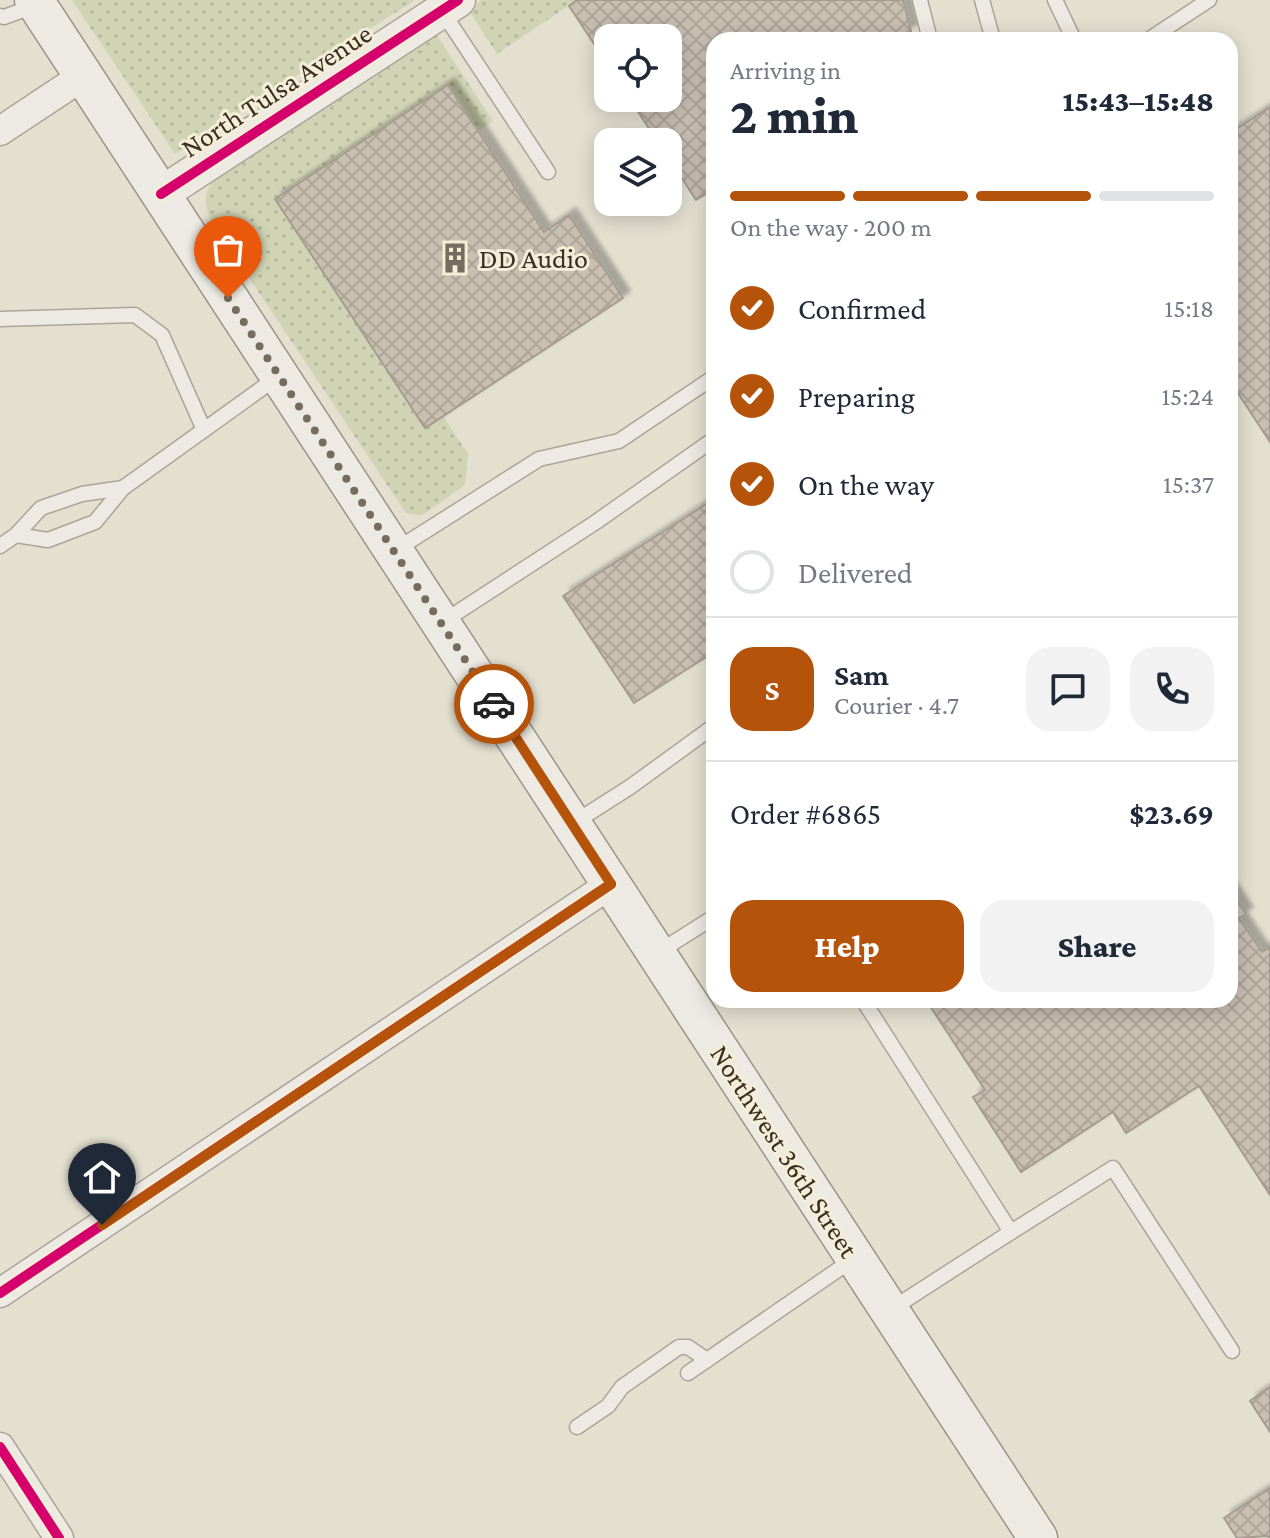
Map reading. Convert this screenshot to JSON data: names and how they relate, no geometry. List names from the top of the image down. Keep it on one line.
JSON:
{"streets":{"main road":["Northwest 36th Street"],"street":["North Tulsa Avenue"]},"crossings":[["North Tulsa Avenue","Northwest 36th Street"]],"places":{"building":["DD Audio"]},"page":{"heading":["2 min","Arriving in","15:43–15:48"],"panel":["Sam","Courier · 4.7","Order #6865","$23.69"],"bar":"On the way · 200 m","list":[["Confirmed","15:18"],["Preparing","15:24"],["On the way","15:37"],"Delivered"],"round":"S","buttons":["Help","Share"]}}
